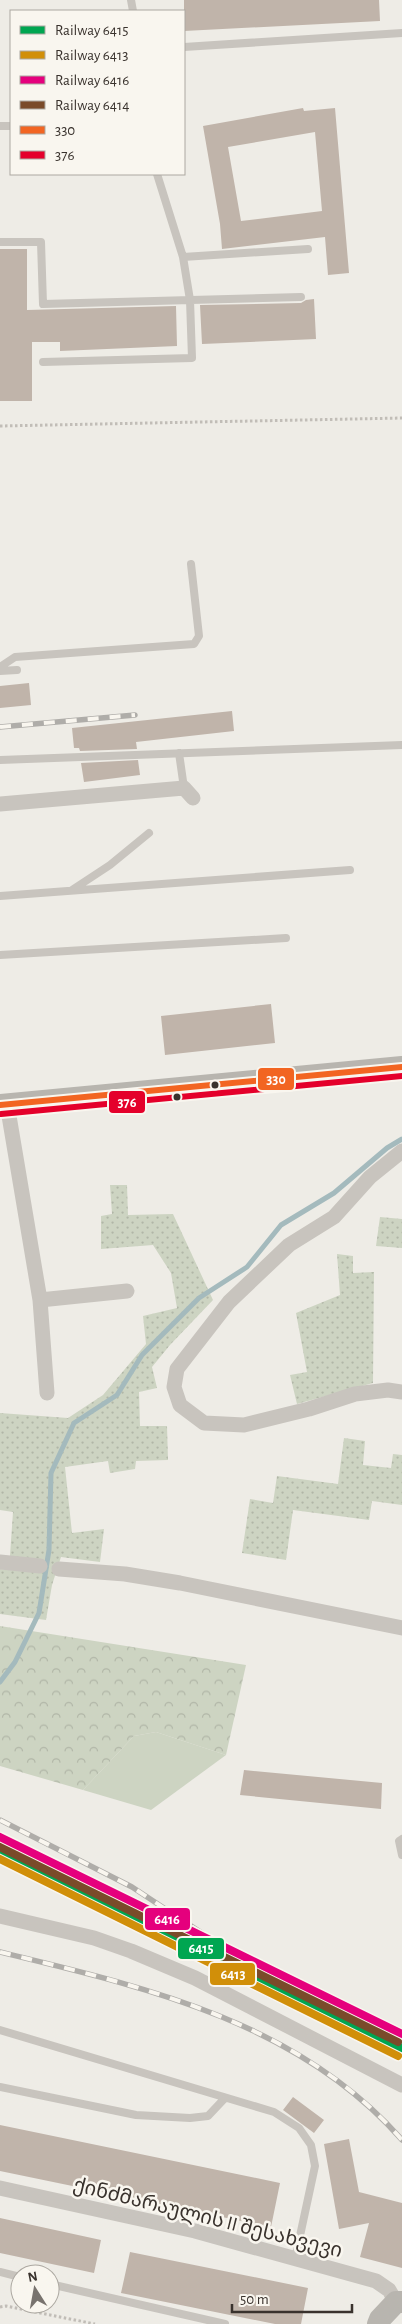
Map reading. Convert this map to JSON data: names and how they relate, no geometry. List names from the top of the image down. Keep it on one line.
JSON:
{"streets":{"street":["ქინძმარაულის II შესახვევი"]},"lines":["transit line 330","transit line 376","rail line 6416","rail line 6414","rail line 6415","rail line 6413"],"legend":["Railway 6415","Railway 6413","Railway 6416","Railway 6414","330","376"],"scale_bar":"50 m","north":"top"}
